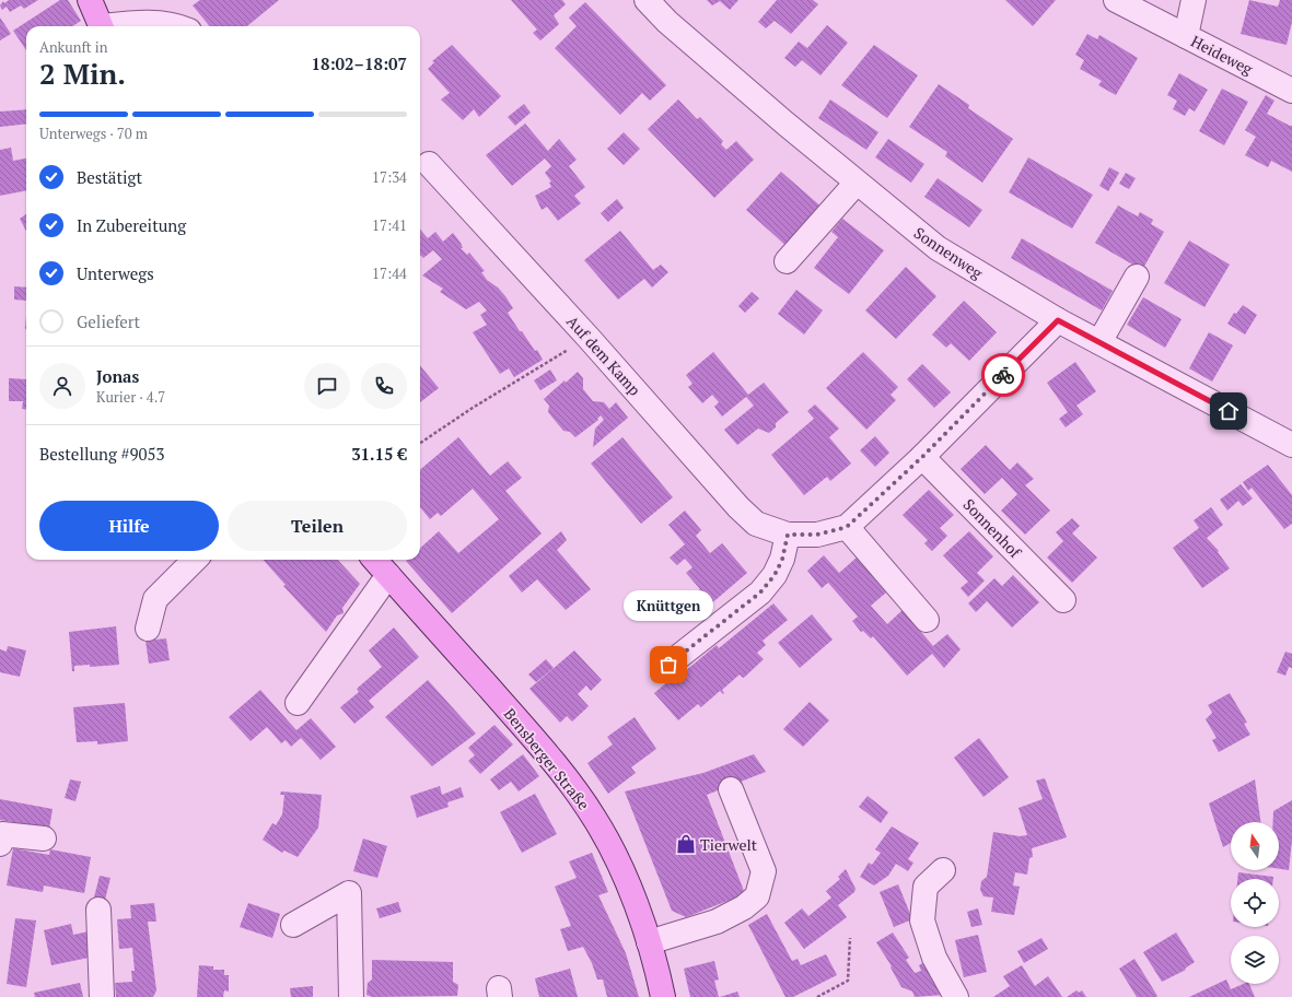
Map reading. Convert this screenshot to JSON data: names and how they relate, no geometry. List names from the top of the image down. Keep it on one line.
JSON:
{"streets":{"main road":["Bensberger Straße"],"street":["Heideweg","Sonnenweg","Auf dem Kamp","Sonnenhof"]},"crossings":[["Sonnenweg","Auf dem Kamp"],["Auf dem Kamp","Sonnenhof"]],"places":{"other":["Knüttgen"],"shop":["Tierwelt"]},"north":"top","page":{"heading":["2 Min.","Ankunft in","18:02–18:07"],"panel":["Jonas","Kurier · 4.7","Bestellung #9053","31.15 €"],"bar":"Unterwegs · 70 m","list":[["Bestätigt","17:34"],["In Zubereitung","17:41"],["Unterwegs","17:44"],"Geliefert"],"buttons":["Hilfe","Teilen"],"bubble":"Knüttgen"}}
